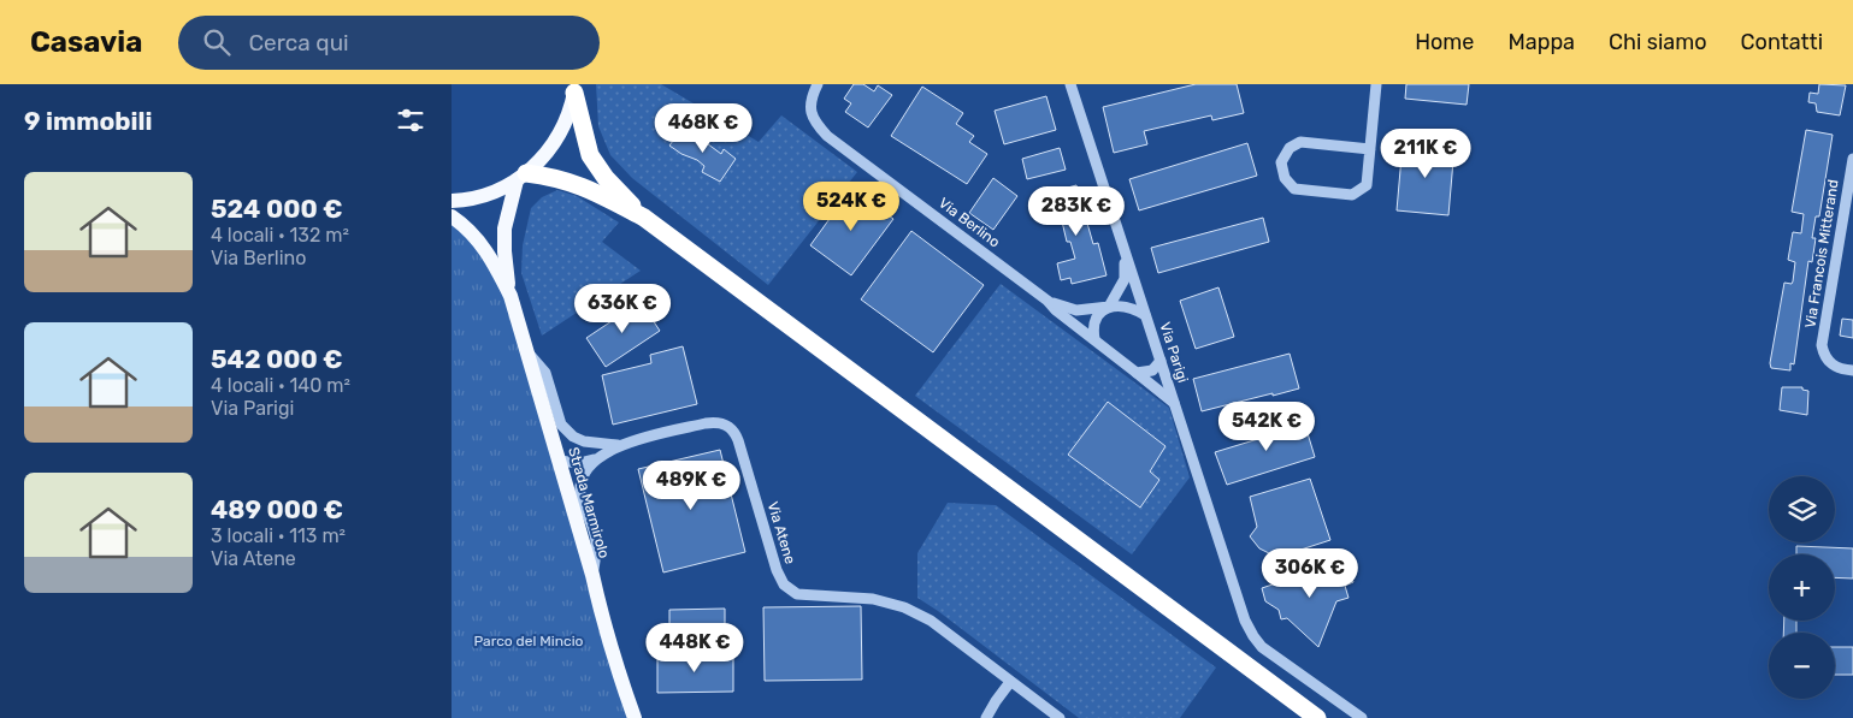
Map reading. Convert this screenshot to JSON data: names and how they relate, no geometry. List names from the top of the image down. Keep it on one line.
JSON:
{"streets":{"main road":["Strada Marmirolo"],"street":["Via Berlino","Via Francois Mitterand","Via Parigi","Via Atene"]},"crossings":[["Via Berlino","Via Parigi"],["Strada Marmirolo","Via Atene"]],"parks":["Parco del Mincio"],"page":{"header":"Casavia","search":"Cerca qui","nav":["Home","Mappa","Chi siamo","Contatti"],"heading":"9 immobili","price":["468K €","211K €","524K €","283K €","636K €","542K €","489K €","306K €","448K €"],"list":[{"name":"524 000 €","note":"4 locali · 132 m² · Via Berlino"},{"name":"542 000 €","note":"4 locali · 140 m² · Via Parigi"},{"name":"489 000 €","note":"3 locali · 113 m² · Via Atene"}],"map_buttons":["+","−"]}}
